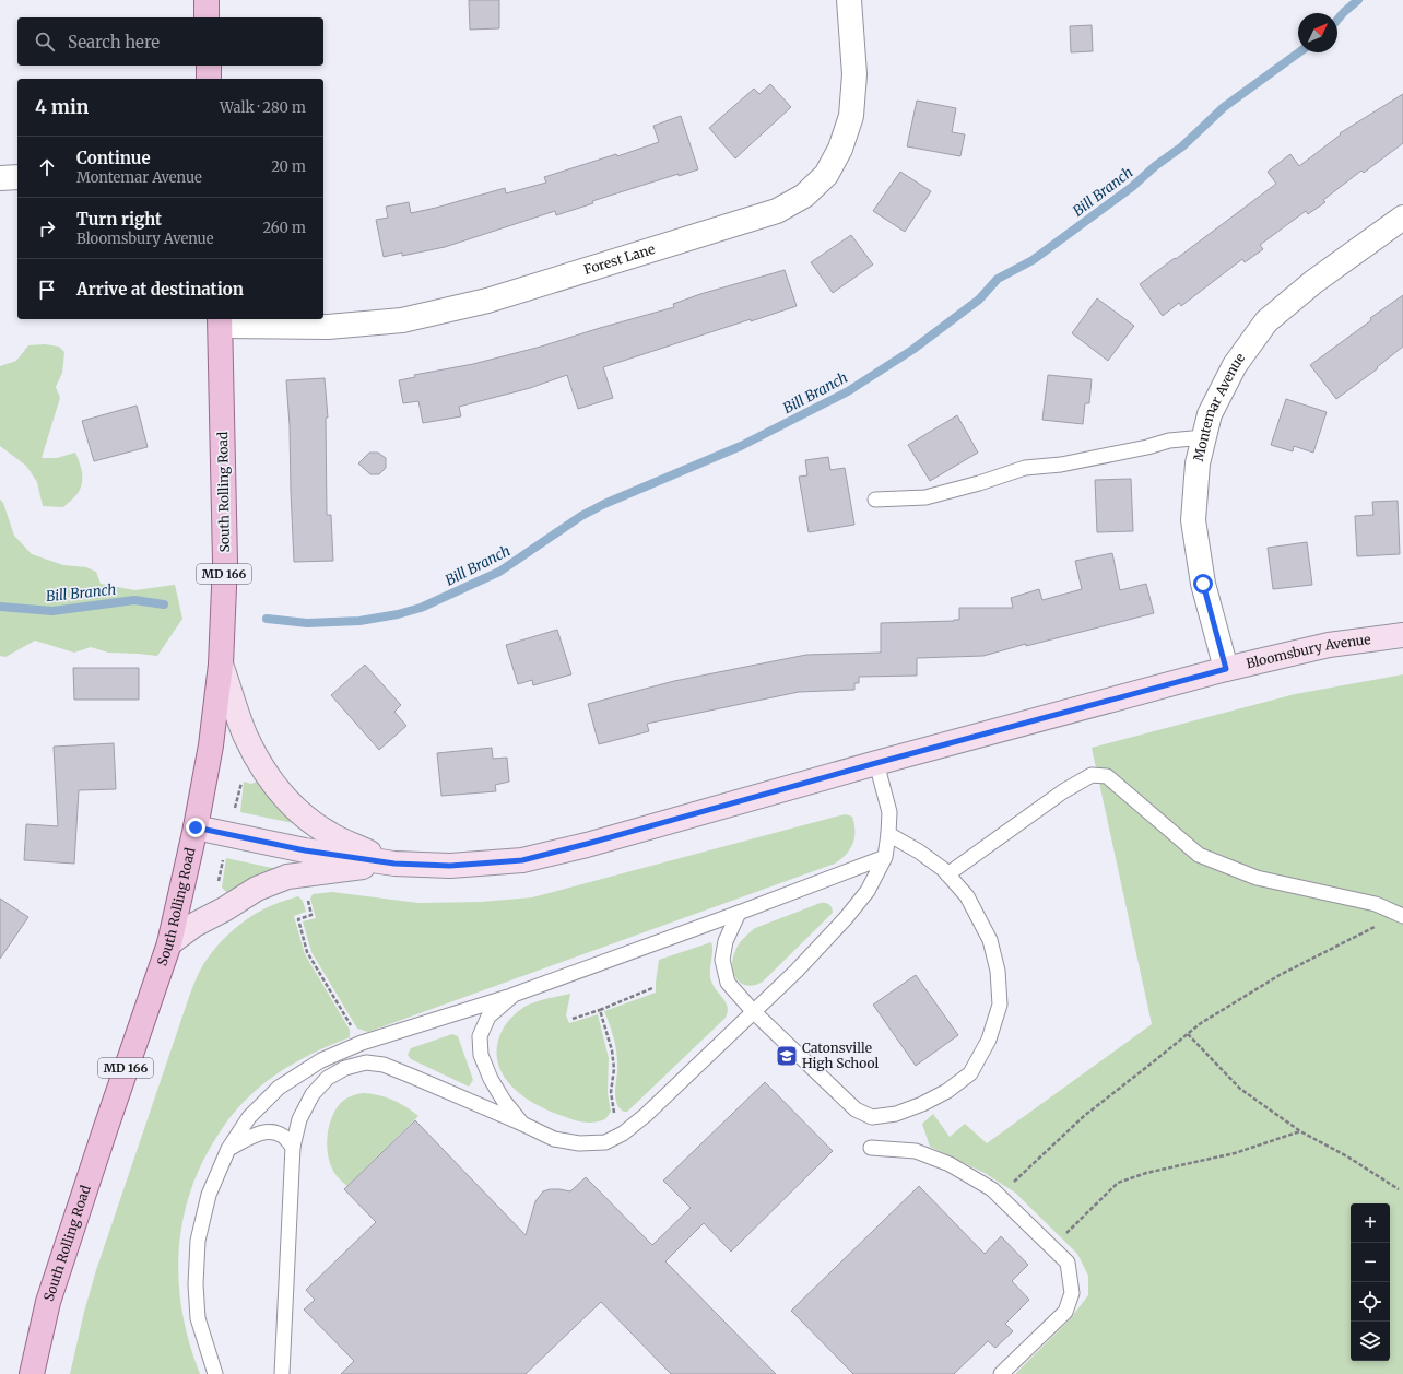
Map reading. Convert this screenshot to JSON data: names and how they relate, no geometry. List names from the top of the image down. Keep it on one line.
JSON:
{"streets":{"main road":["South Rolling Road","MD 166","Bloomsbury Avenue"],"street":["Forest Lane","Montemar Avenue"]},"crossings":[["Forest Lane","South Rolling Road"],["Montemar Avenue","Bloomsbury Avenue"],["South Rolling Road","Bloomsbury Avenue"]],"water":["Bill Branch"],"places":{"school or university":["Catonsville High School"]},"north":"top right","page":{"search":"Search here","heading":["4 min","Walk · 280 m"],"list":[["Continue","Montemar Avenue","20 m"],["Turn right","Bloomsbury Avenue","260 m"],"Arrive at destination"],"map_buttons":["+","−"]}}
